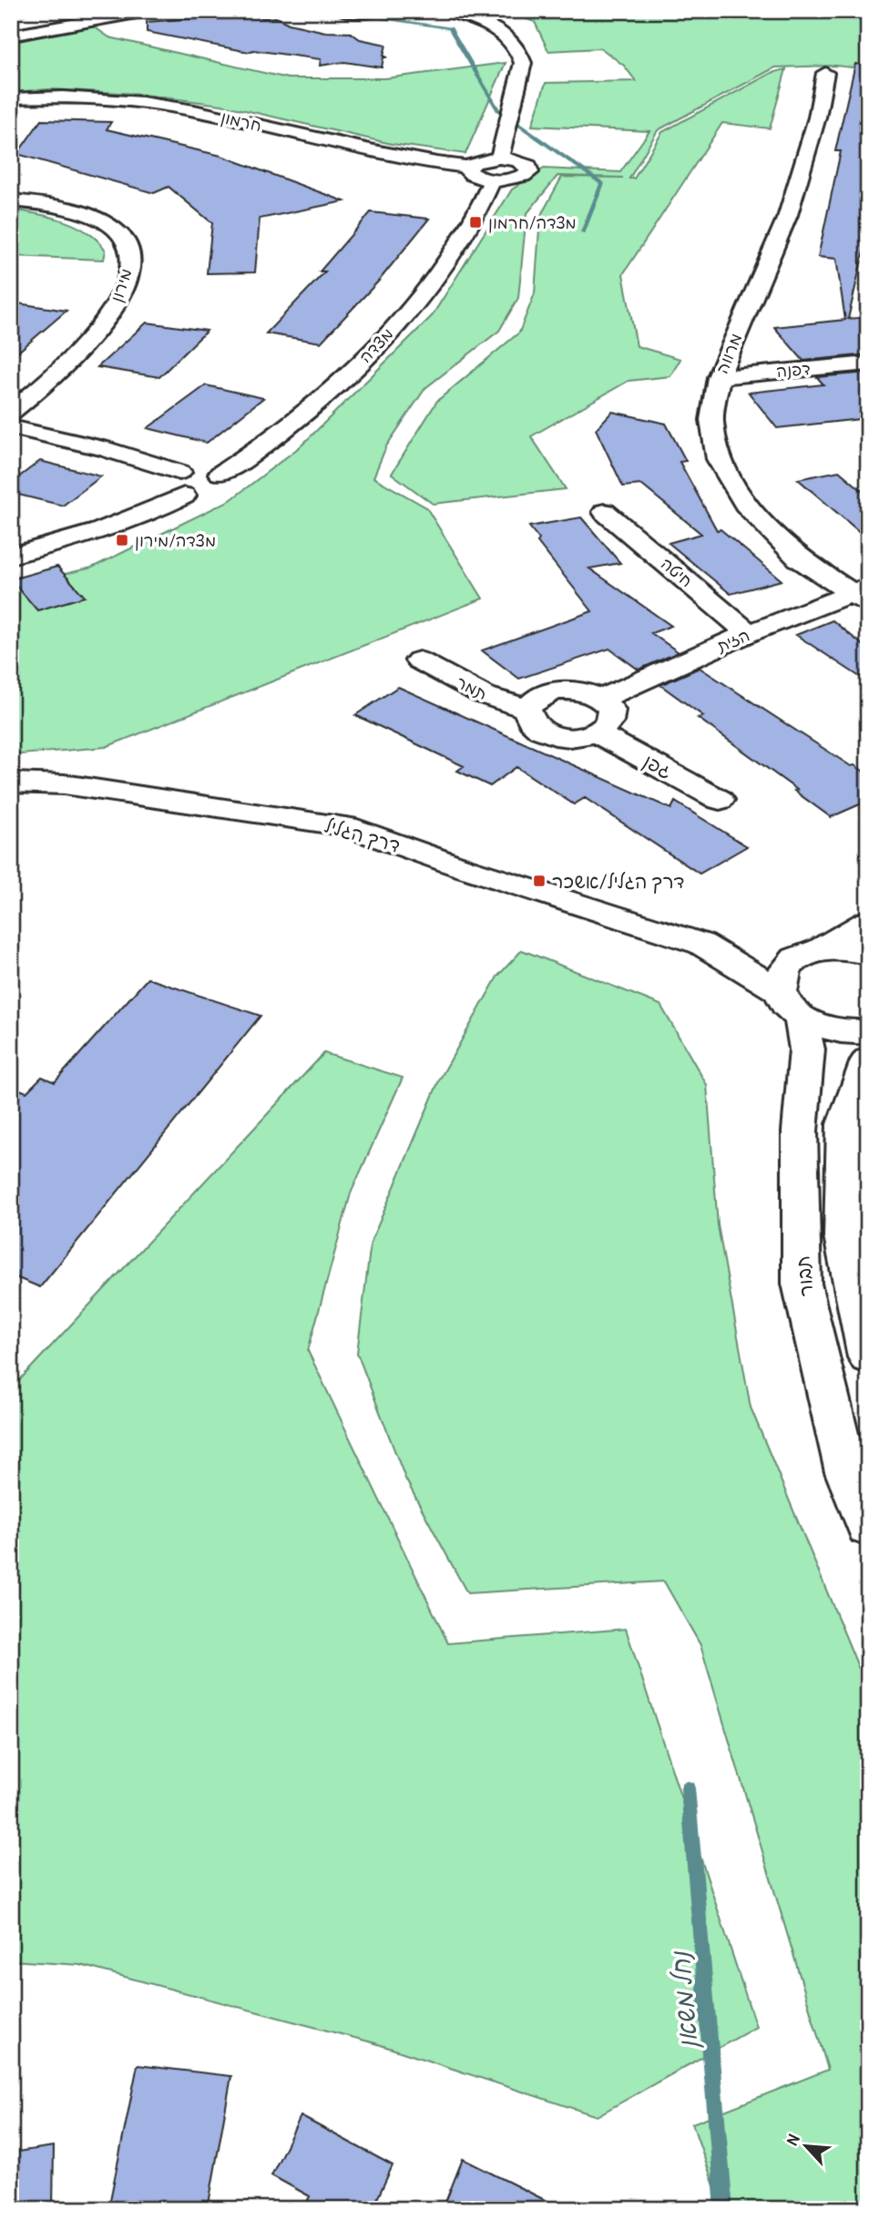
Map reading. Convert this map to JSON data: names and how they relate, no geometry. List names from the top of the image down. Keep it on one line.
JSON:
{"streets":{"street":["חרמון","מירון","מצדה","מרווה","דפנה","חיטה","הזית","תמר","גפן","דרך הגליל","תבור"]},"crossings":[["מרווה","דפנה"],["מרווה","הזית"],["חיטה","הזית"],["הזית","תמר"],["הזית","גפן"],["תמר","גפן"],["דרך הגליל","תבור"]],"water":["נחל משאן"],"places":{"transit":["מצדה/חרמון","מצדה/מירון","דרך הגליל/אשכר"]},"north":"top left"}
